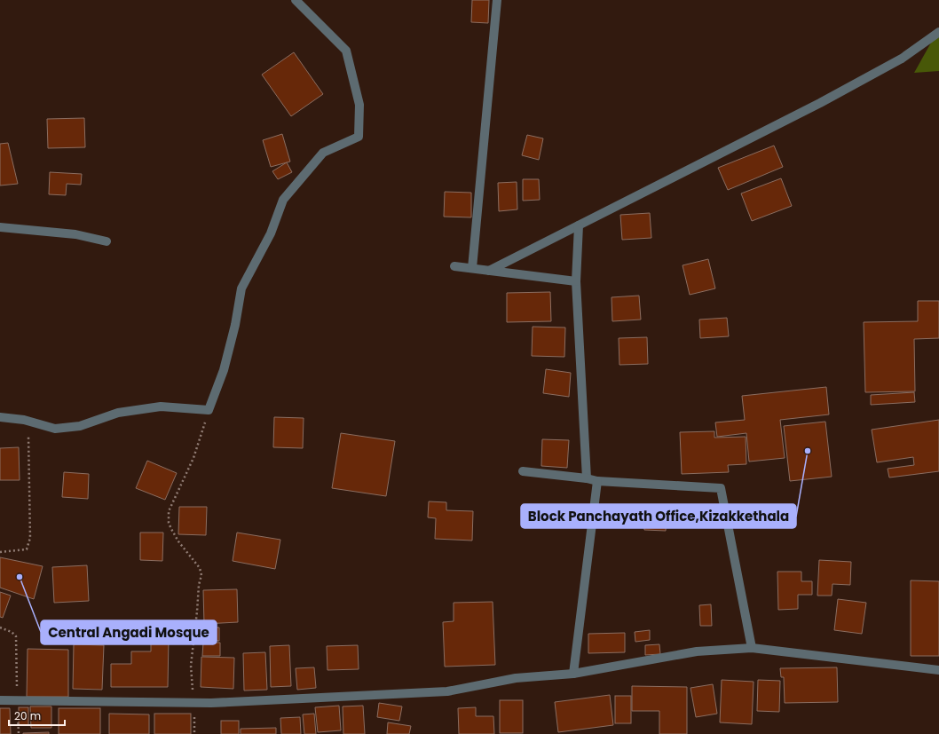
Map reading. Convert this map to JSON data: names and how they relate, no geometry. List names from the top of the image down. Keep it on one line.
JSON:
{"places":["Block Panchayath Office,Kizakkethala","Central Angadi Mosque"],"scale_bar":"20 m"}
